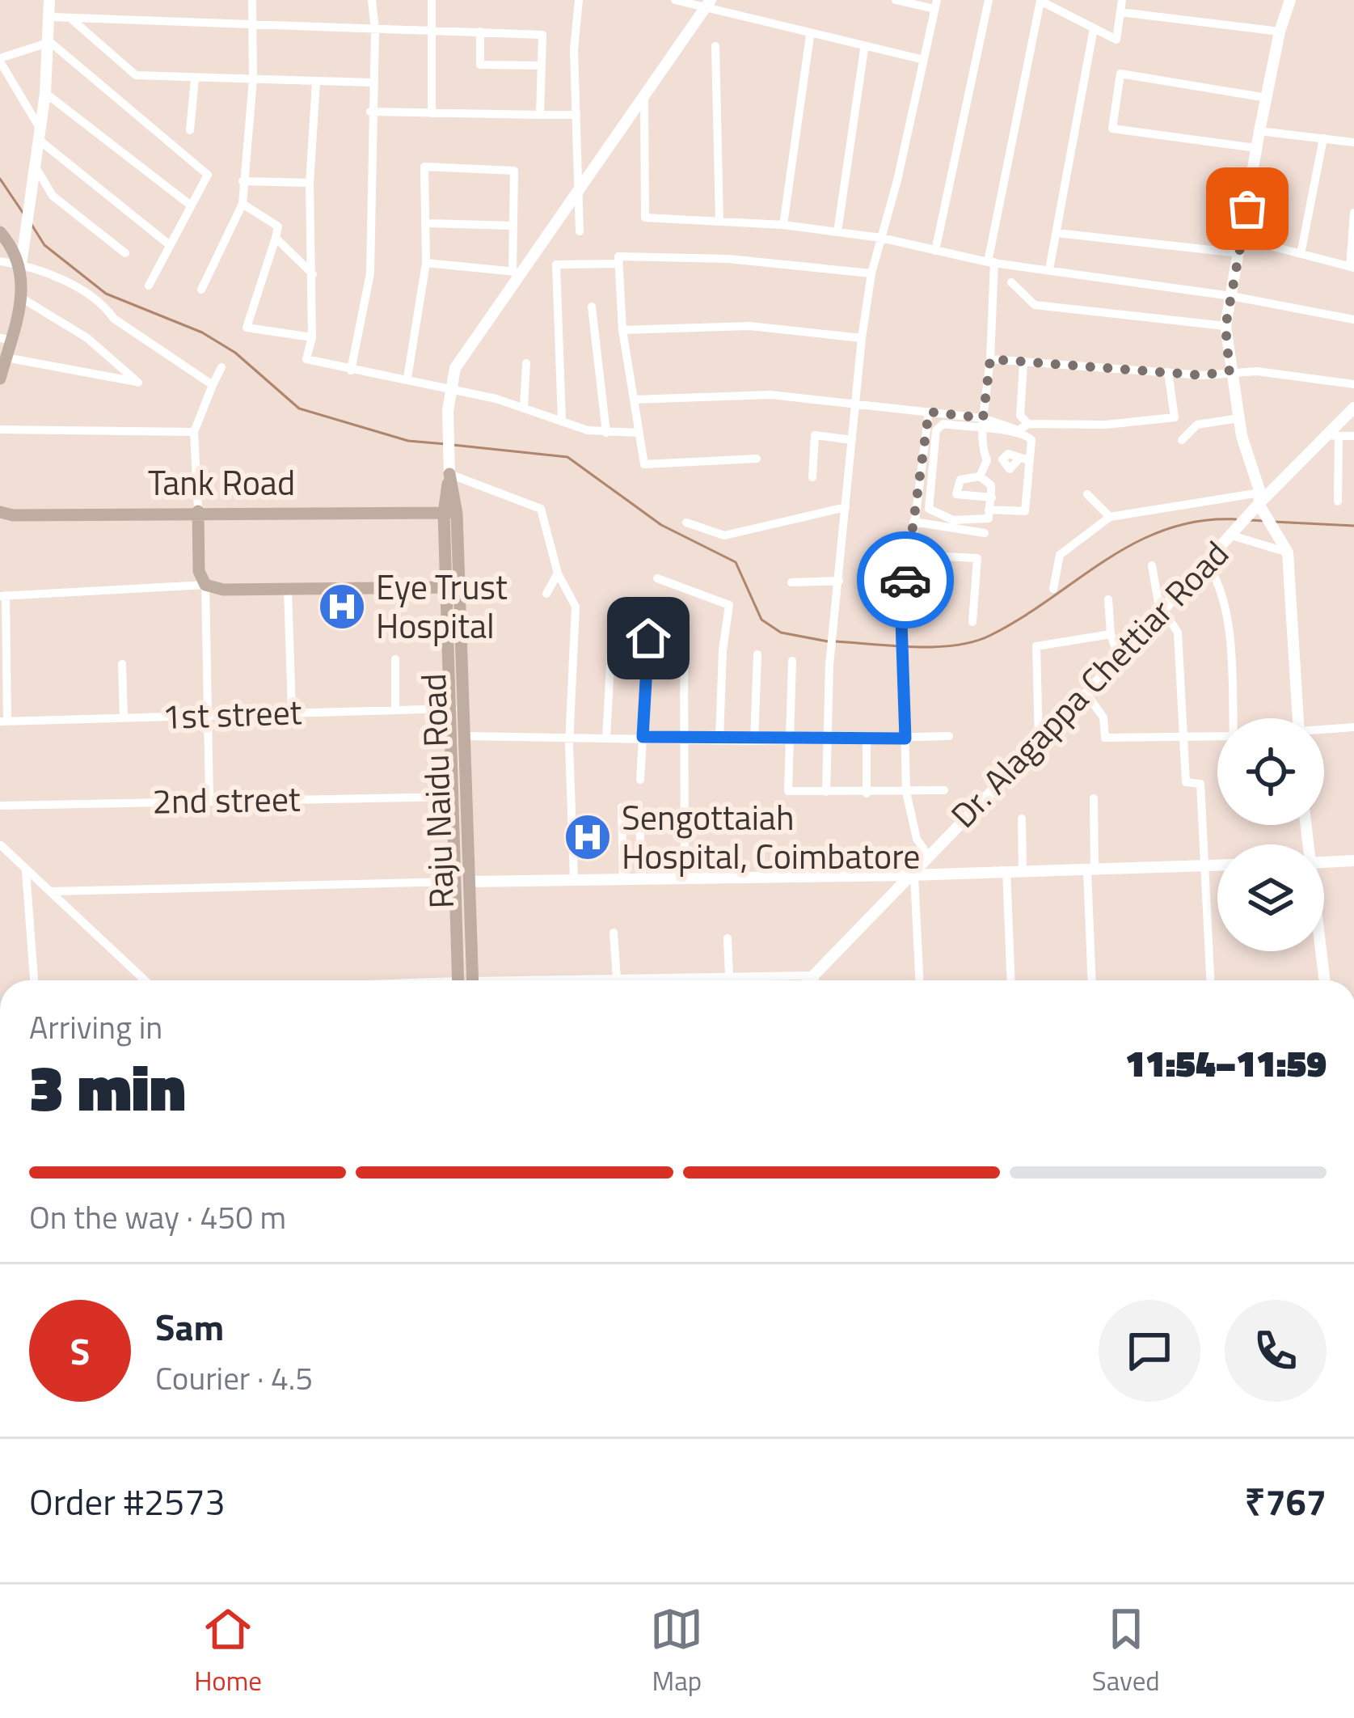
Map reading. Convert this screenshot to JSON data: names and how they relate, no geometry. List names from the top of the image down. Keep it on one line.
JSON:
{"streets":{"main road":["Tank Road","Raju Naidu Road"],"street":["Dr. Alagappa Chettiar Road","1st street","2nd street"]},"crossings":[["Tank Road","Raju Naidu Road"],["1st street","Raju Naidu Road"],["Raju Naidu Road","2nd street"]],"places":{"hospital":["Eye Trust Hospital","Sengottaiah Hospital, Coimbatore"]},"page":{"heading":["3 min","Arriving in","11:54–11:59"],"panel":["Sam","Courier · 4.5","Order #2573","₹767"],"bar":"On the way · 450 m","round":"S","tabs":["Home","Map","Saved"]}}
